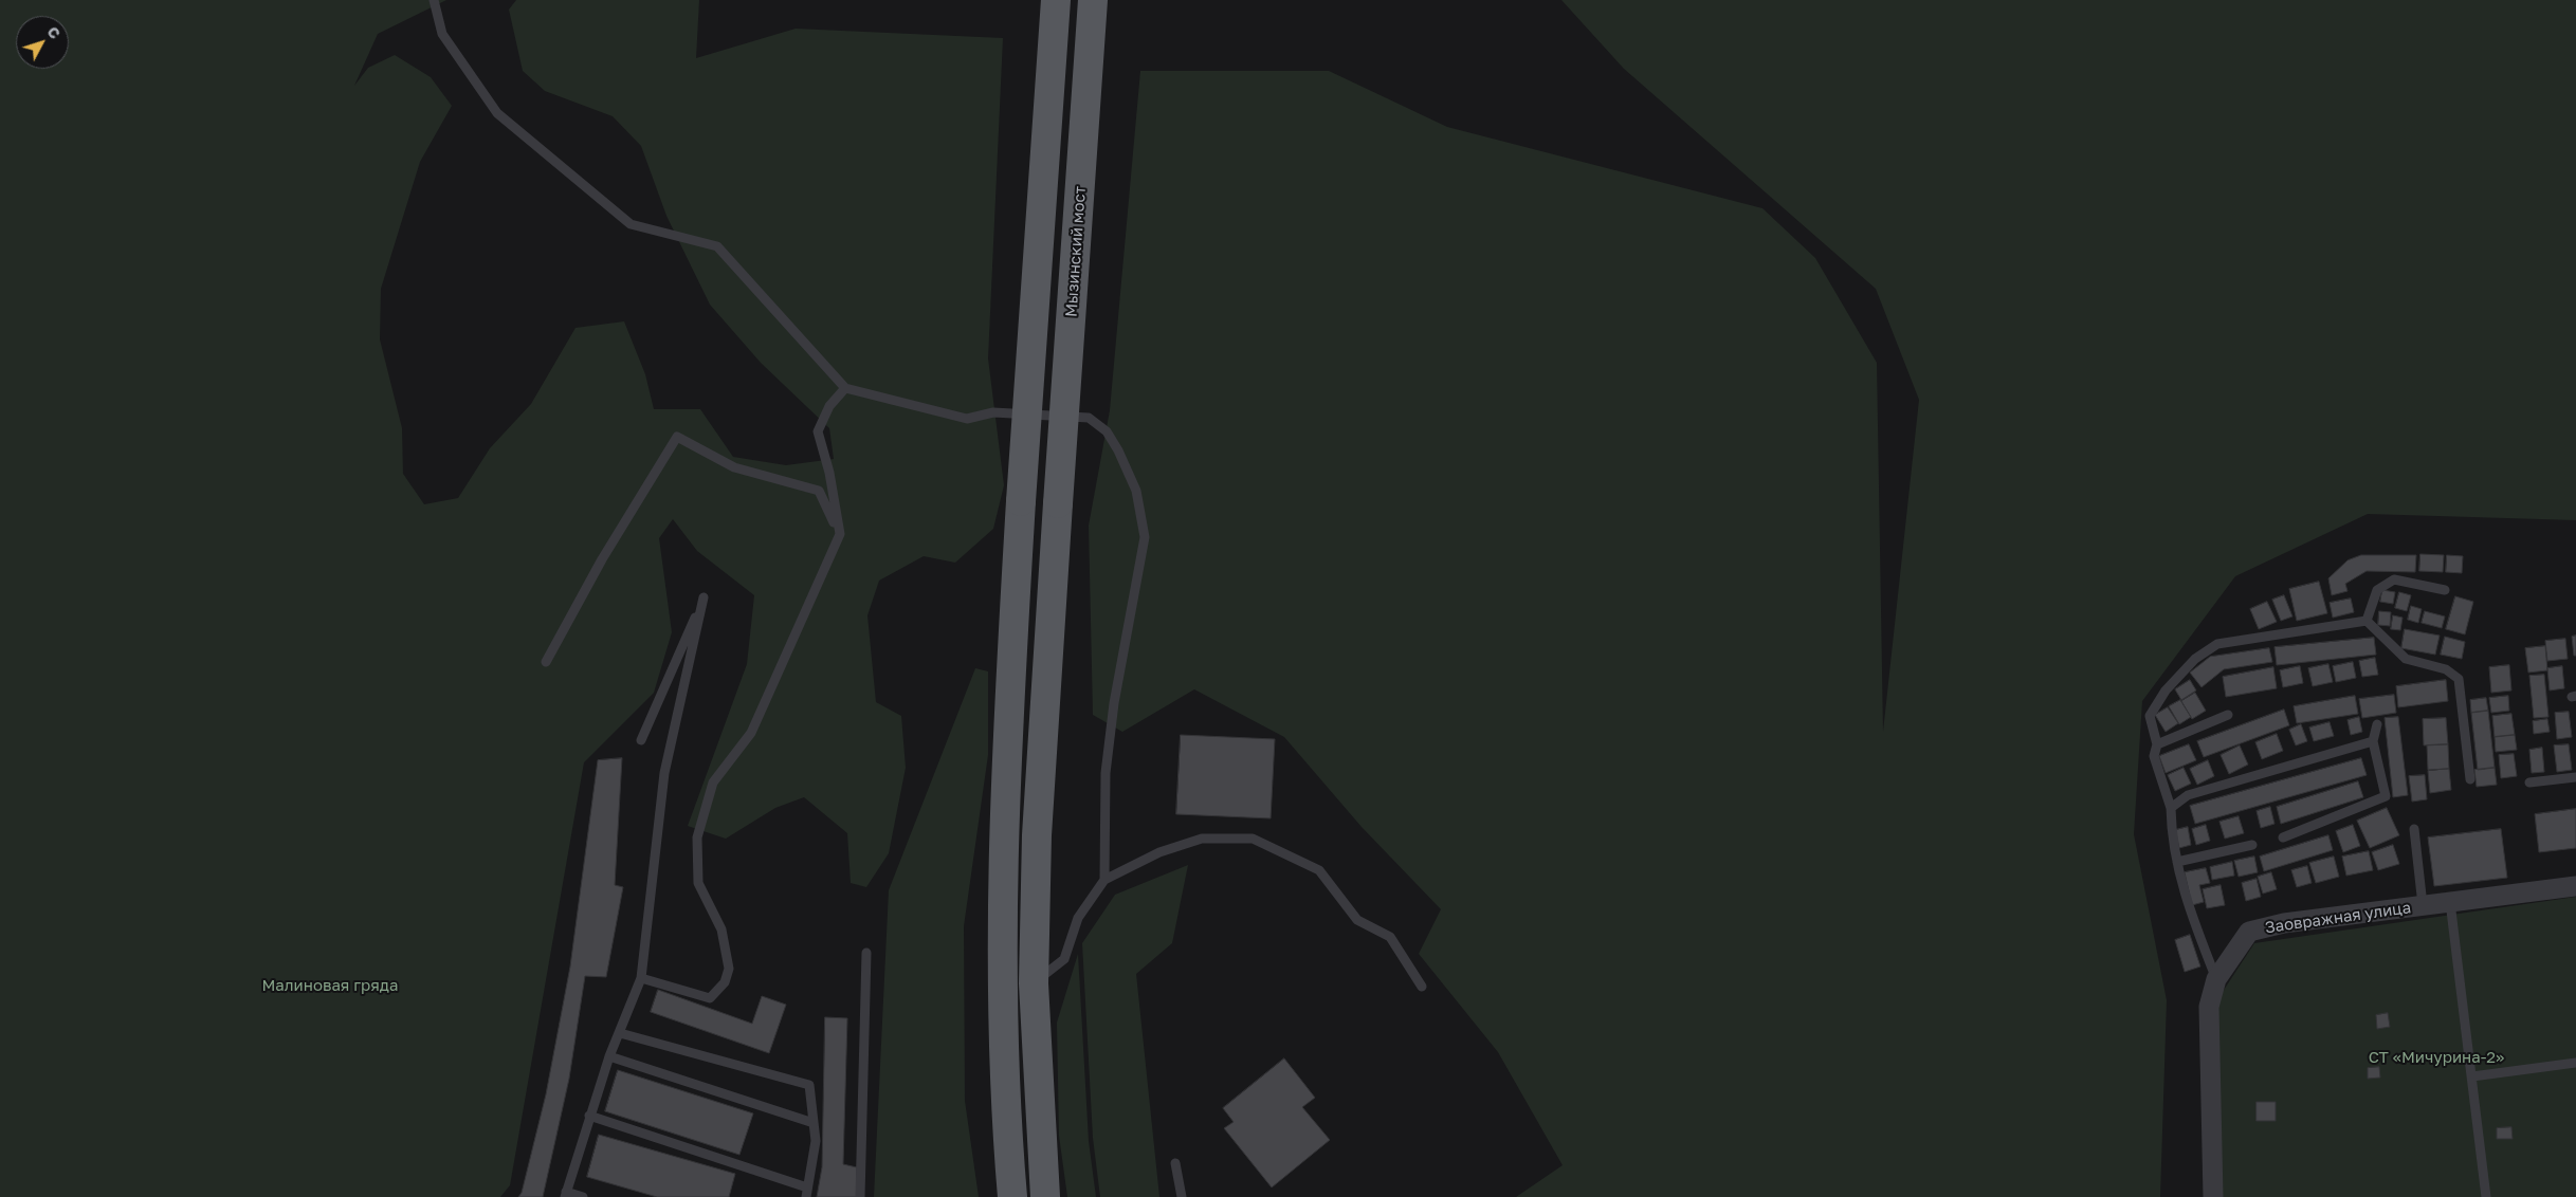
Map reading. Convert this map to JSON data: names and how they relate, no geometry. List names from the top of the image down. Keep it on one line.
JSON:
{"streets":{"main road":["Мызинский мост"],"street":["Заовражная улица"]},"parks":["Малиновая гряда","СТ «Мичурина-2»"],"north":"top right"}
